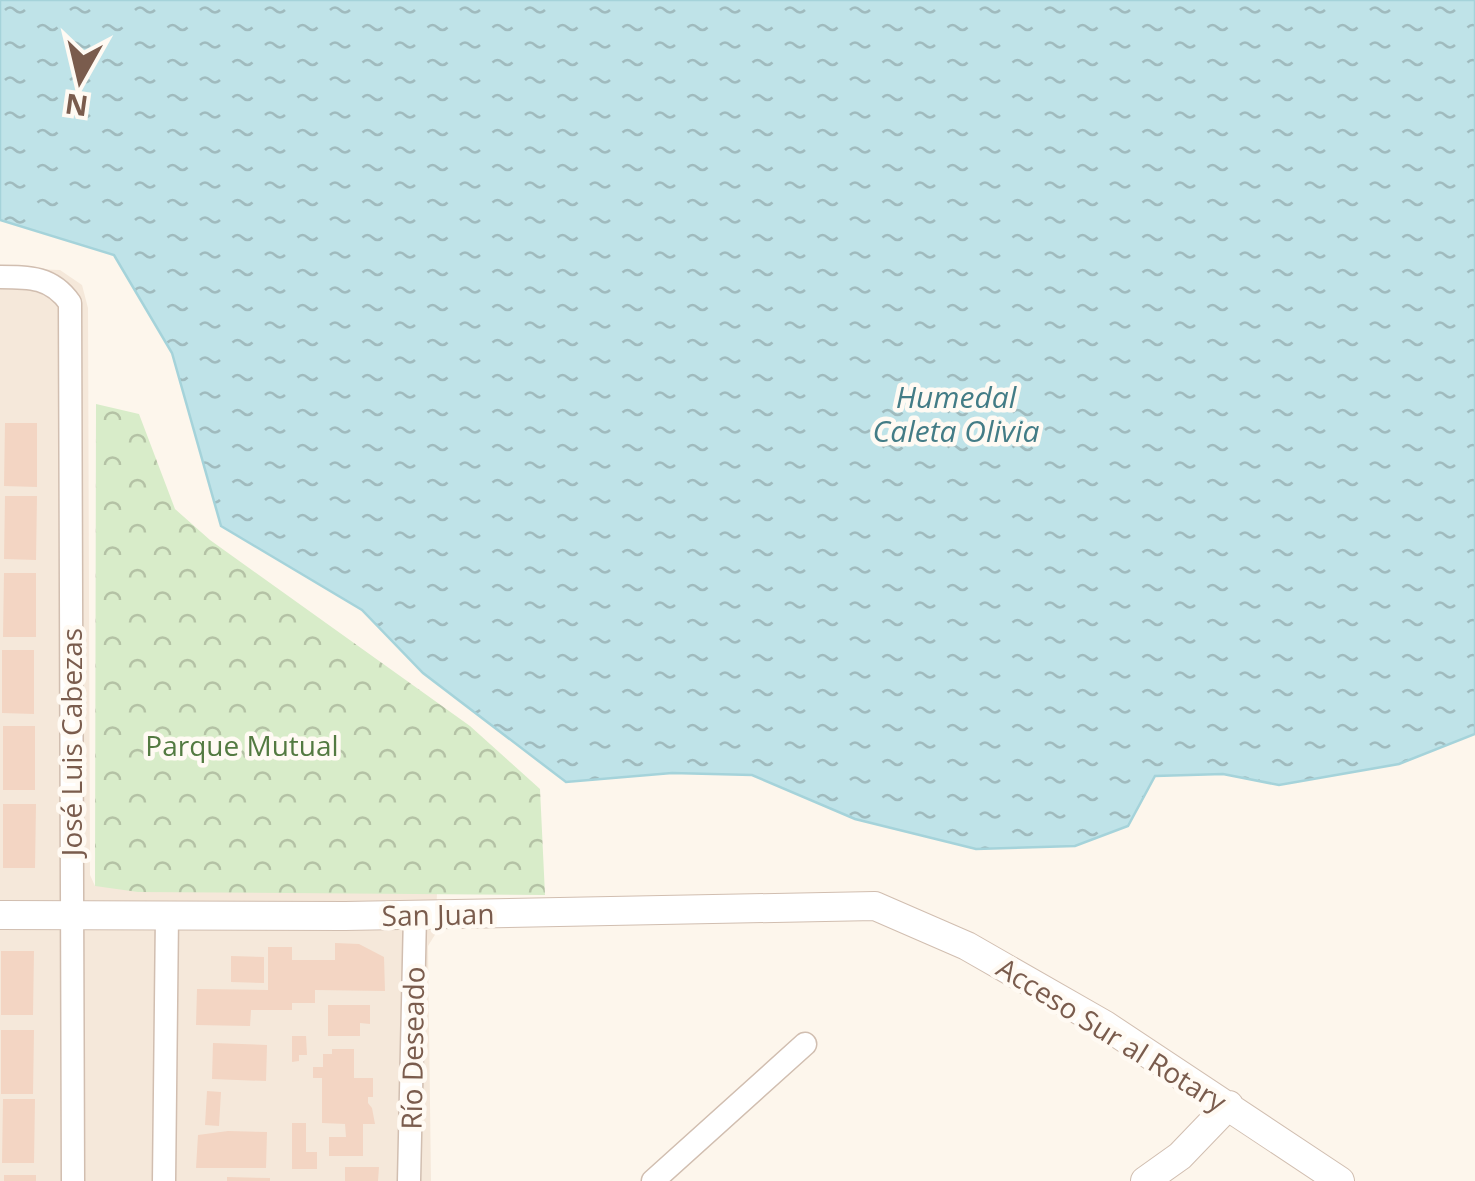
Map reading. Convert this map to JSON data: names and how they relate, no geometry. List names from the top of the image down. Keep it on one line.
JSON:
{"streets":{"street":["José Luis Cabezas","San Juan","Acceso Sur al Rotary","Río Deseado"]},"crossings":[["José Luis Cabezas","San Juan"],["San Juan","Acceso Sur al Rotary"],["San Juan","Río Deseado"]],"water":["Humedal Caleta Olivia"],"parks":["Parque Mutual"],"north":"bottom"}
